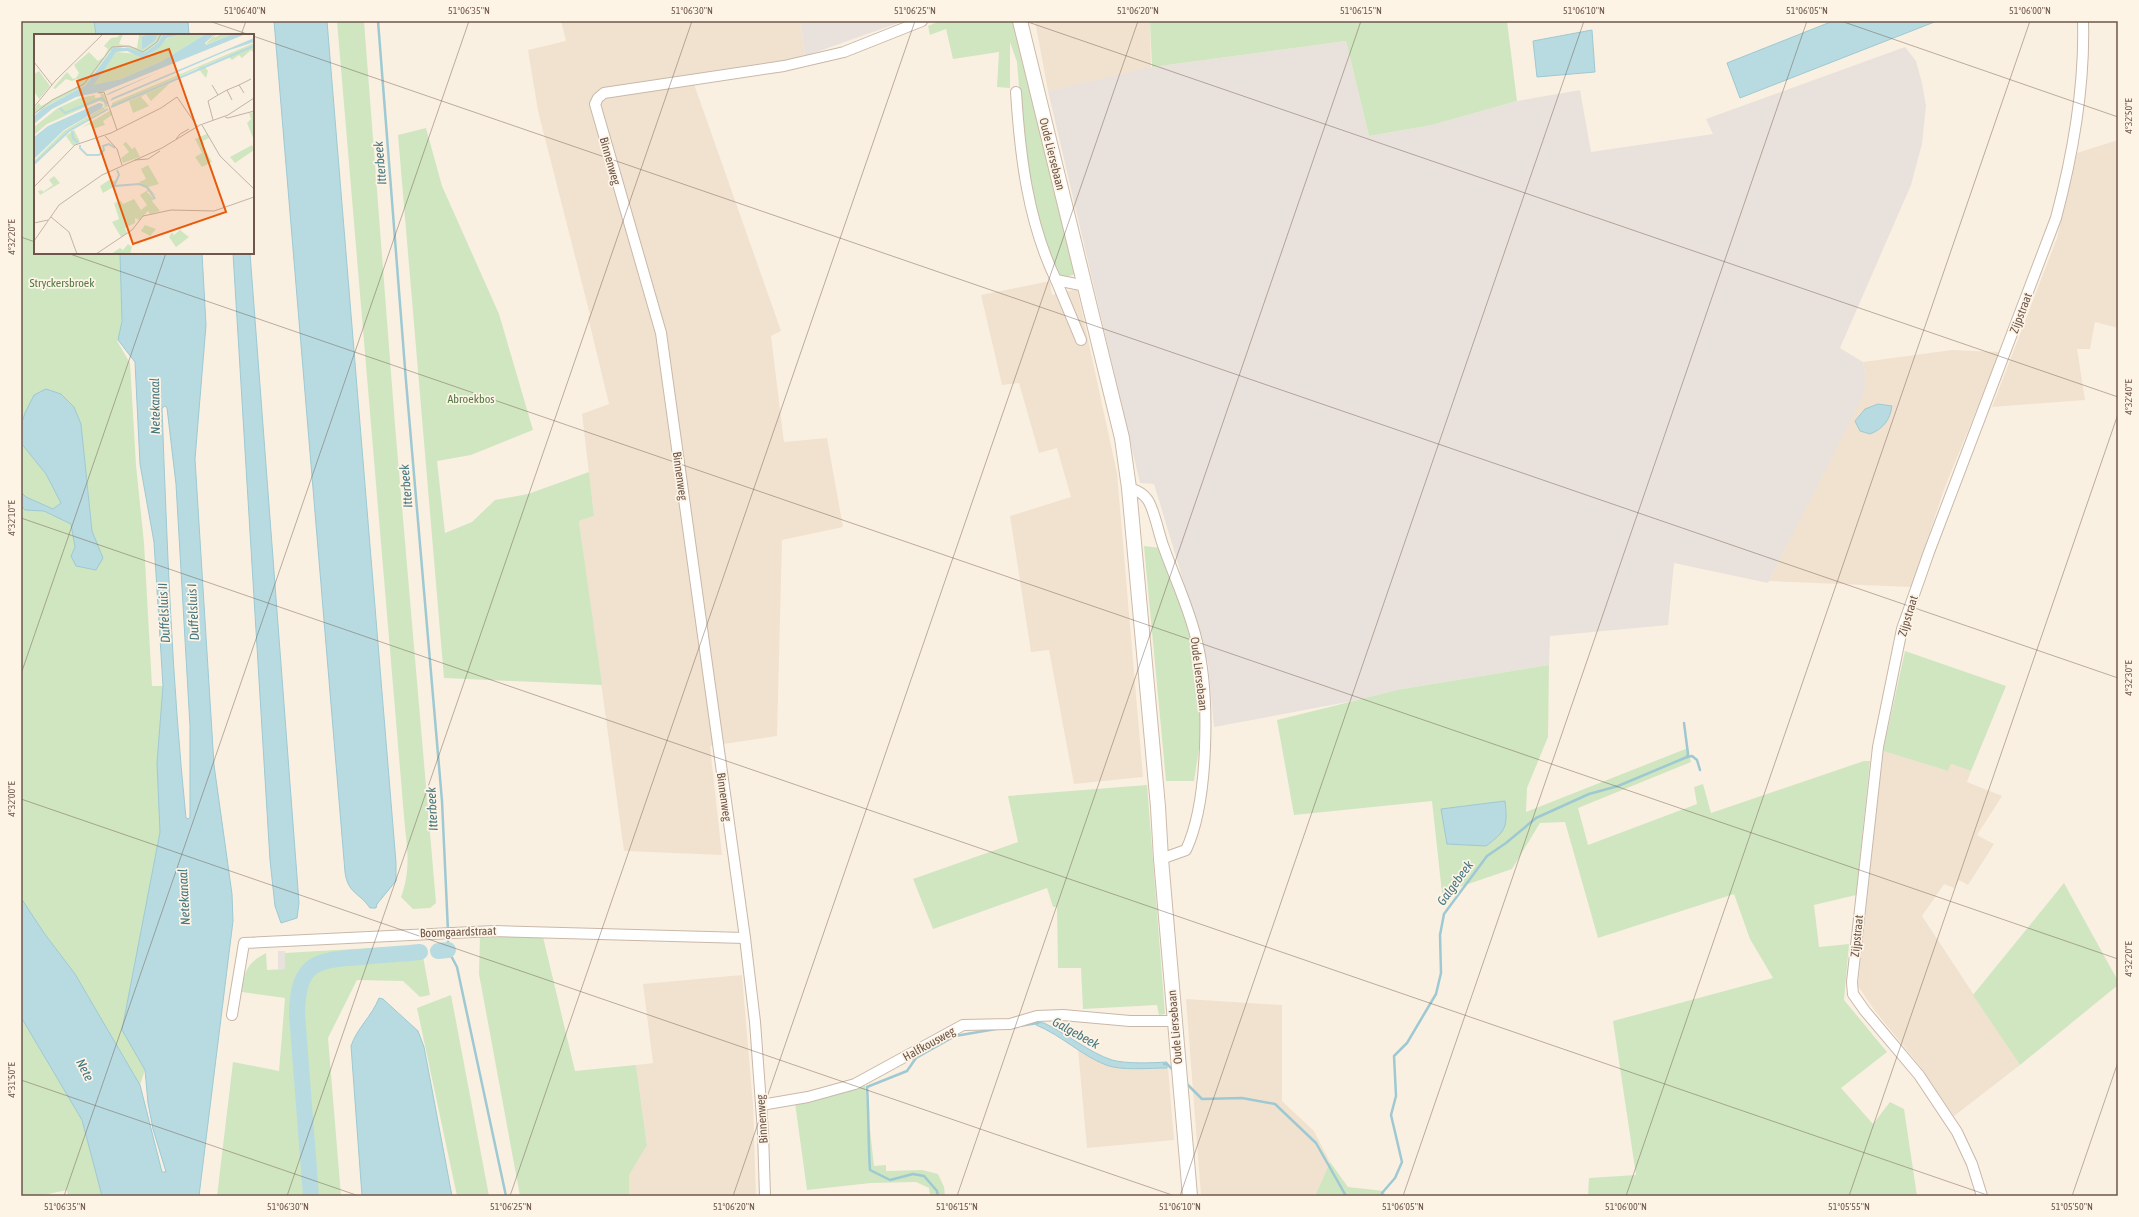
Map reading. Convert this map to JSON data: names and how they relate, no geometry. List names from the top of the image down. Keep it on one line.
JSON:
{"streets":{"main road":["Oude Liersebaan"],"street":["Binnenweg","Zijpstraat","Boomgaardstraat","Halfkousweg"]},"crossings":[["Oude Liersebaan","Halfkousweg"],["Binnenweg","Boomgaardstraat"],["Binnenweg","Halfkousweg"]],"water":["Itterbeek","Netekanaal","Duffelsluis I","Duffelsluis II","Galgebeek","Nete"],"parks":["Stryckersbroek","Abroekbos"],"coordinates":["51°06'40\"N","51°06'35\"N","51°06'30\"N","51°06'25\"N","51°06'20\"N","51°06'15\"N","51°06'10\"N","51°06'05\"N","51°06'00\"N","4°32'50\"E","4°32'20\"E","4°32'40\"E","4°32'10\"E","4°32'30\"E","4°32'00\"E","4°31'50\"E","51°05'55\"N","51°05'50\"N"]}
